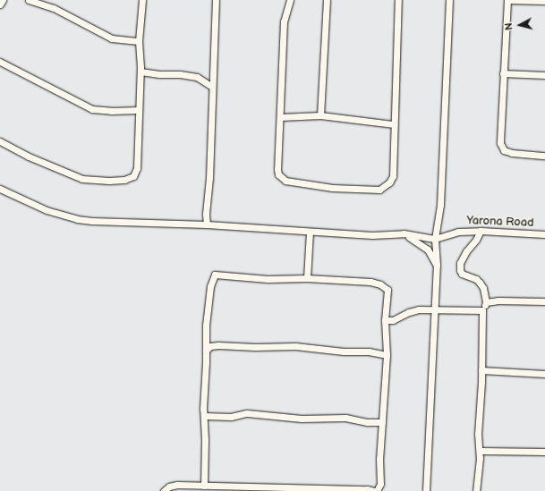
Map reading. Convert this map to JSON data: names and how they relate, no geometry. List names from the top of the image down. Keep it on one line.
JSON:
{"streets":{"street":["Yarona Road"]},"north":"left"}
